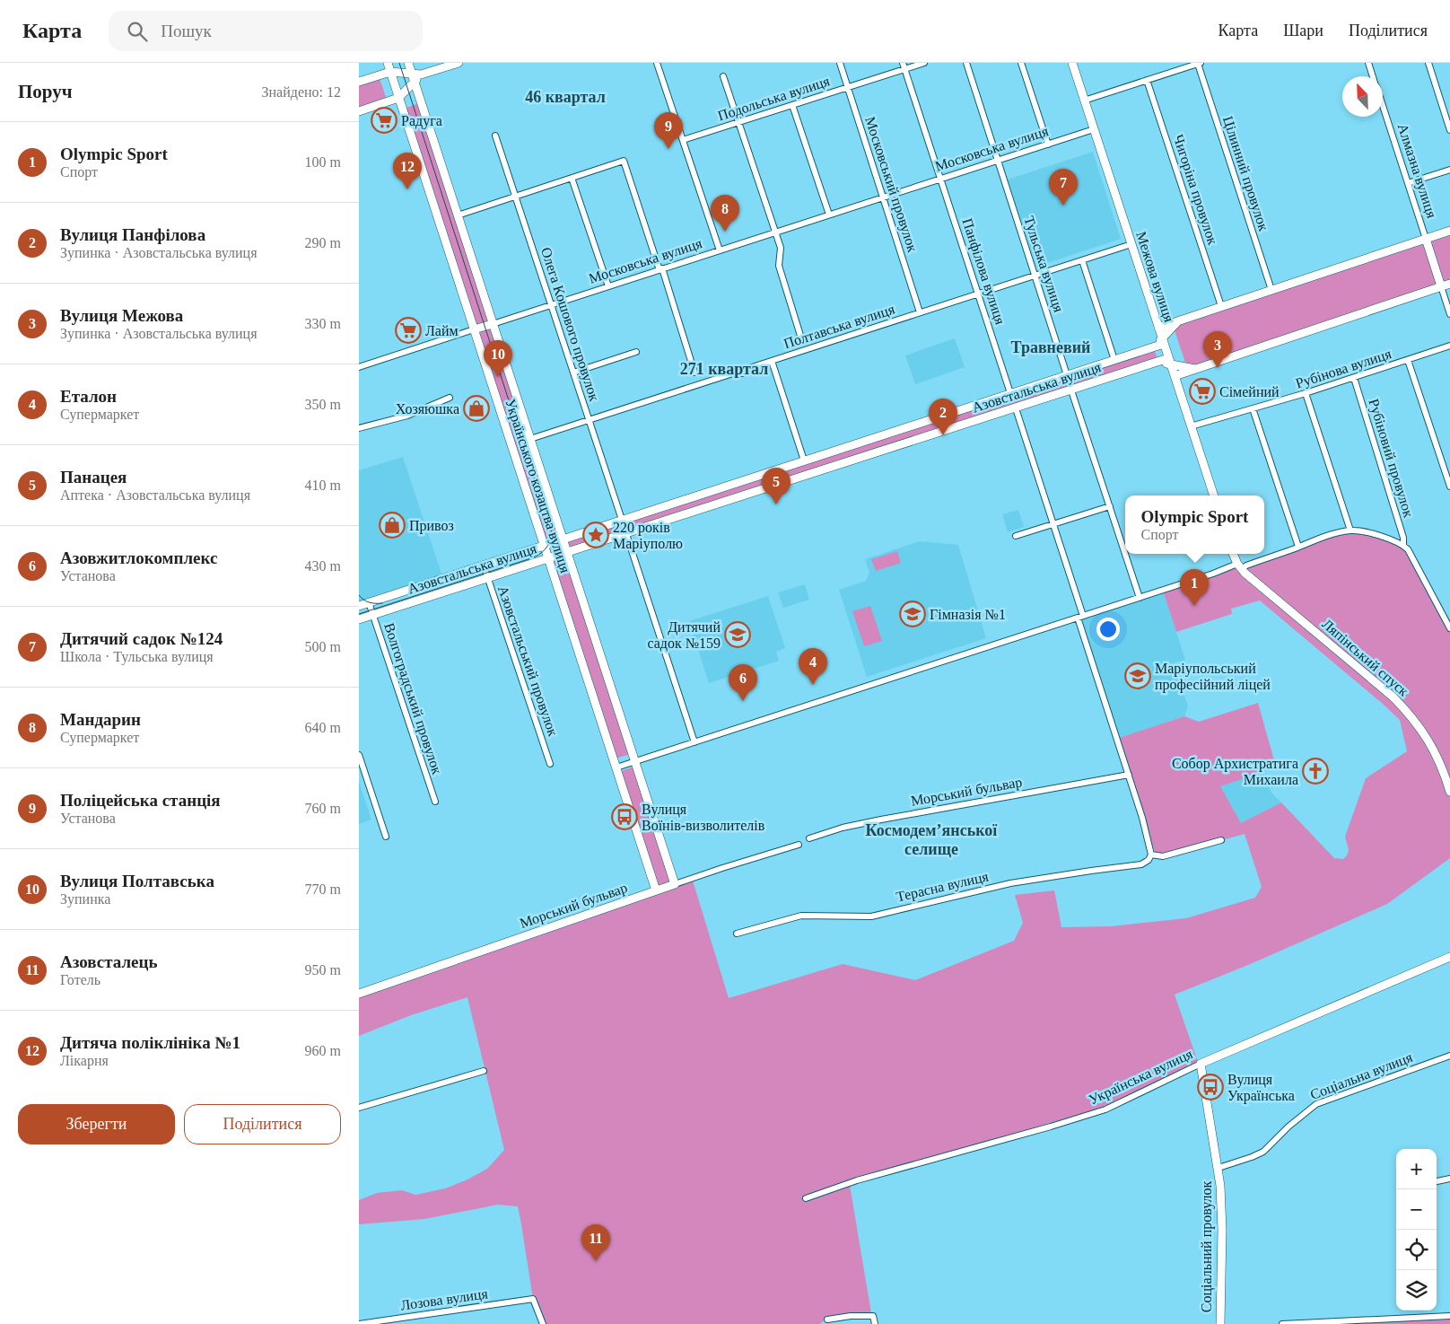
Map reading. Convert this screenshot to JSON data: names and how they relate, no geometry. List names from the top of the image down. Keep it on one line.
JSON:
{"streets":{"street":["Подольська вулиця","Московська вулиця","Алмазна вулиця","Цілинний провулок","Московський провулок","Чигоріна провулок","Тульська вулиця","Панфілова вулиця","Межова вулиця","Олега Кошового провулок","Полтавська вулиця","Рубінова вулиця","Азовстальська вулиця","Рубіновий провулок","Українського козацтва вулиця","Ляпінський спуск","Азовстальський провулок","Волгоградський провулок","Морський бульвар","Терасна вулиця","Соціальна вулиця","Українська вулиця","Соціальний провулок","Лозова вулиця"]},"crossings":[["Подольська вулиця","Московський провулок"],["Подольська вулиця","Панфілова вулиця"],["Московська вулиця","Московський провулок"],["Московська вулиця","Тульська вулиця"],["Московська вулиця","Панфілова вулиця"],["Московська вулиця","Межова вулиця"],["Московська вулиця","Олега Кошового провулок"],["Московська вулиця","Українського козацтва вулиця"],["Алмазна вулиця","Азовстальська вулиця"],["Цілинний провулок","Азовстальська вулиця"],["Московський провулок","Полтавська вулиця"],["Чигоріна провулок","Азовстальська вулиця"],["Тульська вулиця","Полтавська вулиця"],["Тульська вулиця","Азовстальська вулиця"],["Панфілова вулиця","Полтавська вулиця"],["Панфілова вулиця","Азовстальська вулиця"],["Межова вулиця","Полтавська вулиця"],["Межова вулиця","Рубінова вулиця"],["Межова вулиця","Азовстальська вулиця"],["Олега Кошового провулок","Полтавська вулиця"],["Олега Кошового провулок","Азовстальська вулиця"],["Полтавська вулиця","Українського козацтва вулиця"],["Рубінова вулиця","Рубіновий провулок"],["Азовстальська вулиця","Українського козацтва вулиця"],["Азовстальська вулиця","Азовстальський провулок"],["Азовстальська вулиця","Волгоградський провулок"],["Українського козацтва вулиця","Морський бульвар"],["Соціальна вулиця","Соціальний провулок"],["Українська вулиця","Соціальний провулок"]],"districts":["46 квартал","Травневий","271 квартал","Космодем’янської селище"],"places":{"supermarket":["Радуга","Лайм","Сімейний"],"shop":["Хозяюшка","Привоз"],"place":["220 років Маріуполю"],"school or university":["Гімназія №1","Дитячий садок №159","Маріупольський професійний ліцей"],"church":["Собор Архистратига Михаила"],"bus stop":["Вулиця Воїнів-визволителів","Вулиця Українська"]},"north":"top left","page":{"header":"Карта","search":"Пошук","nav":["Карта","Шари","Поділитися"],"heading":["Поруч","Знайдено: 12"],"pins":["9","12","7","8","3","10","2","5","1","4","6","11"],"list":[{"mark":"1","name":"Olympic Sport","note":"Спорт","value":"100 m"},{"mark":"2","name":"Вулиця Панфілова","note":"Зупинка · Азовстальська вулиця","value":"290 m"},{"mark":"3","name":"Вулиця Межова","note":"Зупинка · Азовстальська вулиця","value":"330 m"},{"mark":"4","name":"Еталон","note":"Супермаркет","value":"350 m"},{"mark":"5","name":"Панацея","note":"Аптека · Азовстальська вулиця","value":"410 m"},{"mark":"6","name":"Азовжитлокомплекс","note":"Установа","value":"430 m"},{"mark":"7","name":"Дитячий садок №124","note":"Школа · Тульська вулиця","value":"500 m"},{"mark":"8","name":"Мандарин","note":"Супермаркет","value":"640 m"},{"mark":"9","name":"Поліцейська станція","note":"Установа","value":"760 m"},{"mark":"10","name":"Вулиця Полтавська","note":"Зупинка","value":"770 m"},{"mark":"11","name":"Азовсталець","note":"Готель","value":"950 m"},{"mark":"12","name":"Дитяча поліклініка №1","note":"Лікарня","value":"960 m"}],"popup":["Olympic Sport","Спорт"],"buttons":["Зберегти","Поділитися"],"map_buttons":["+","−"]}}
